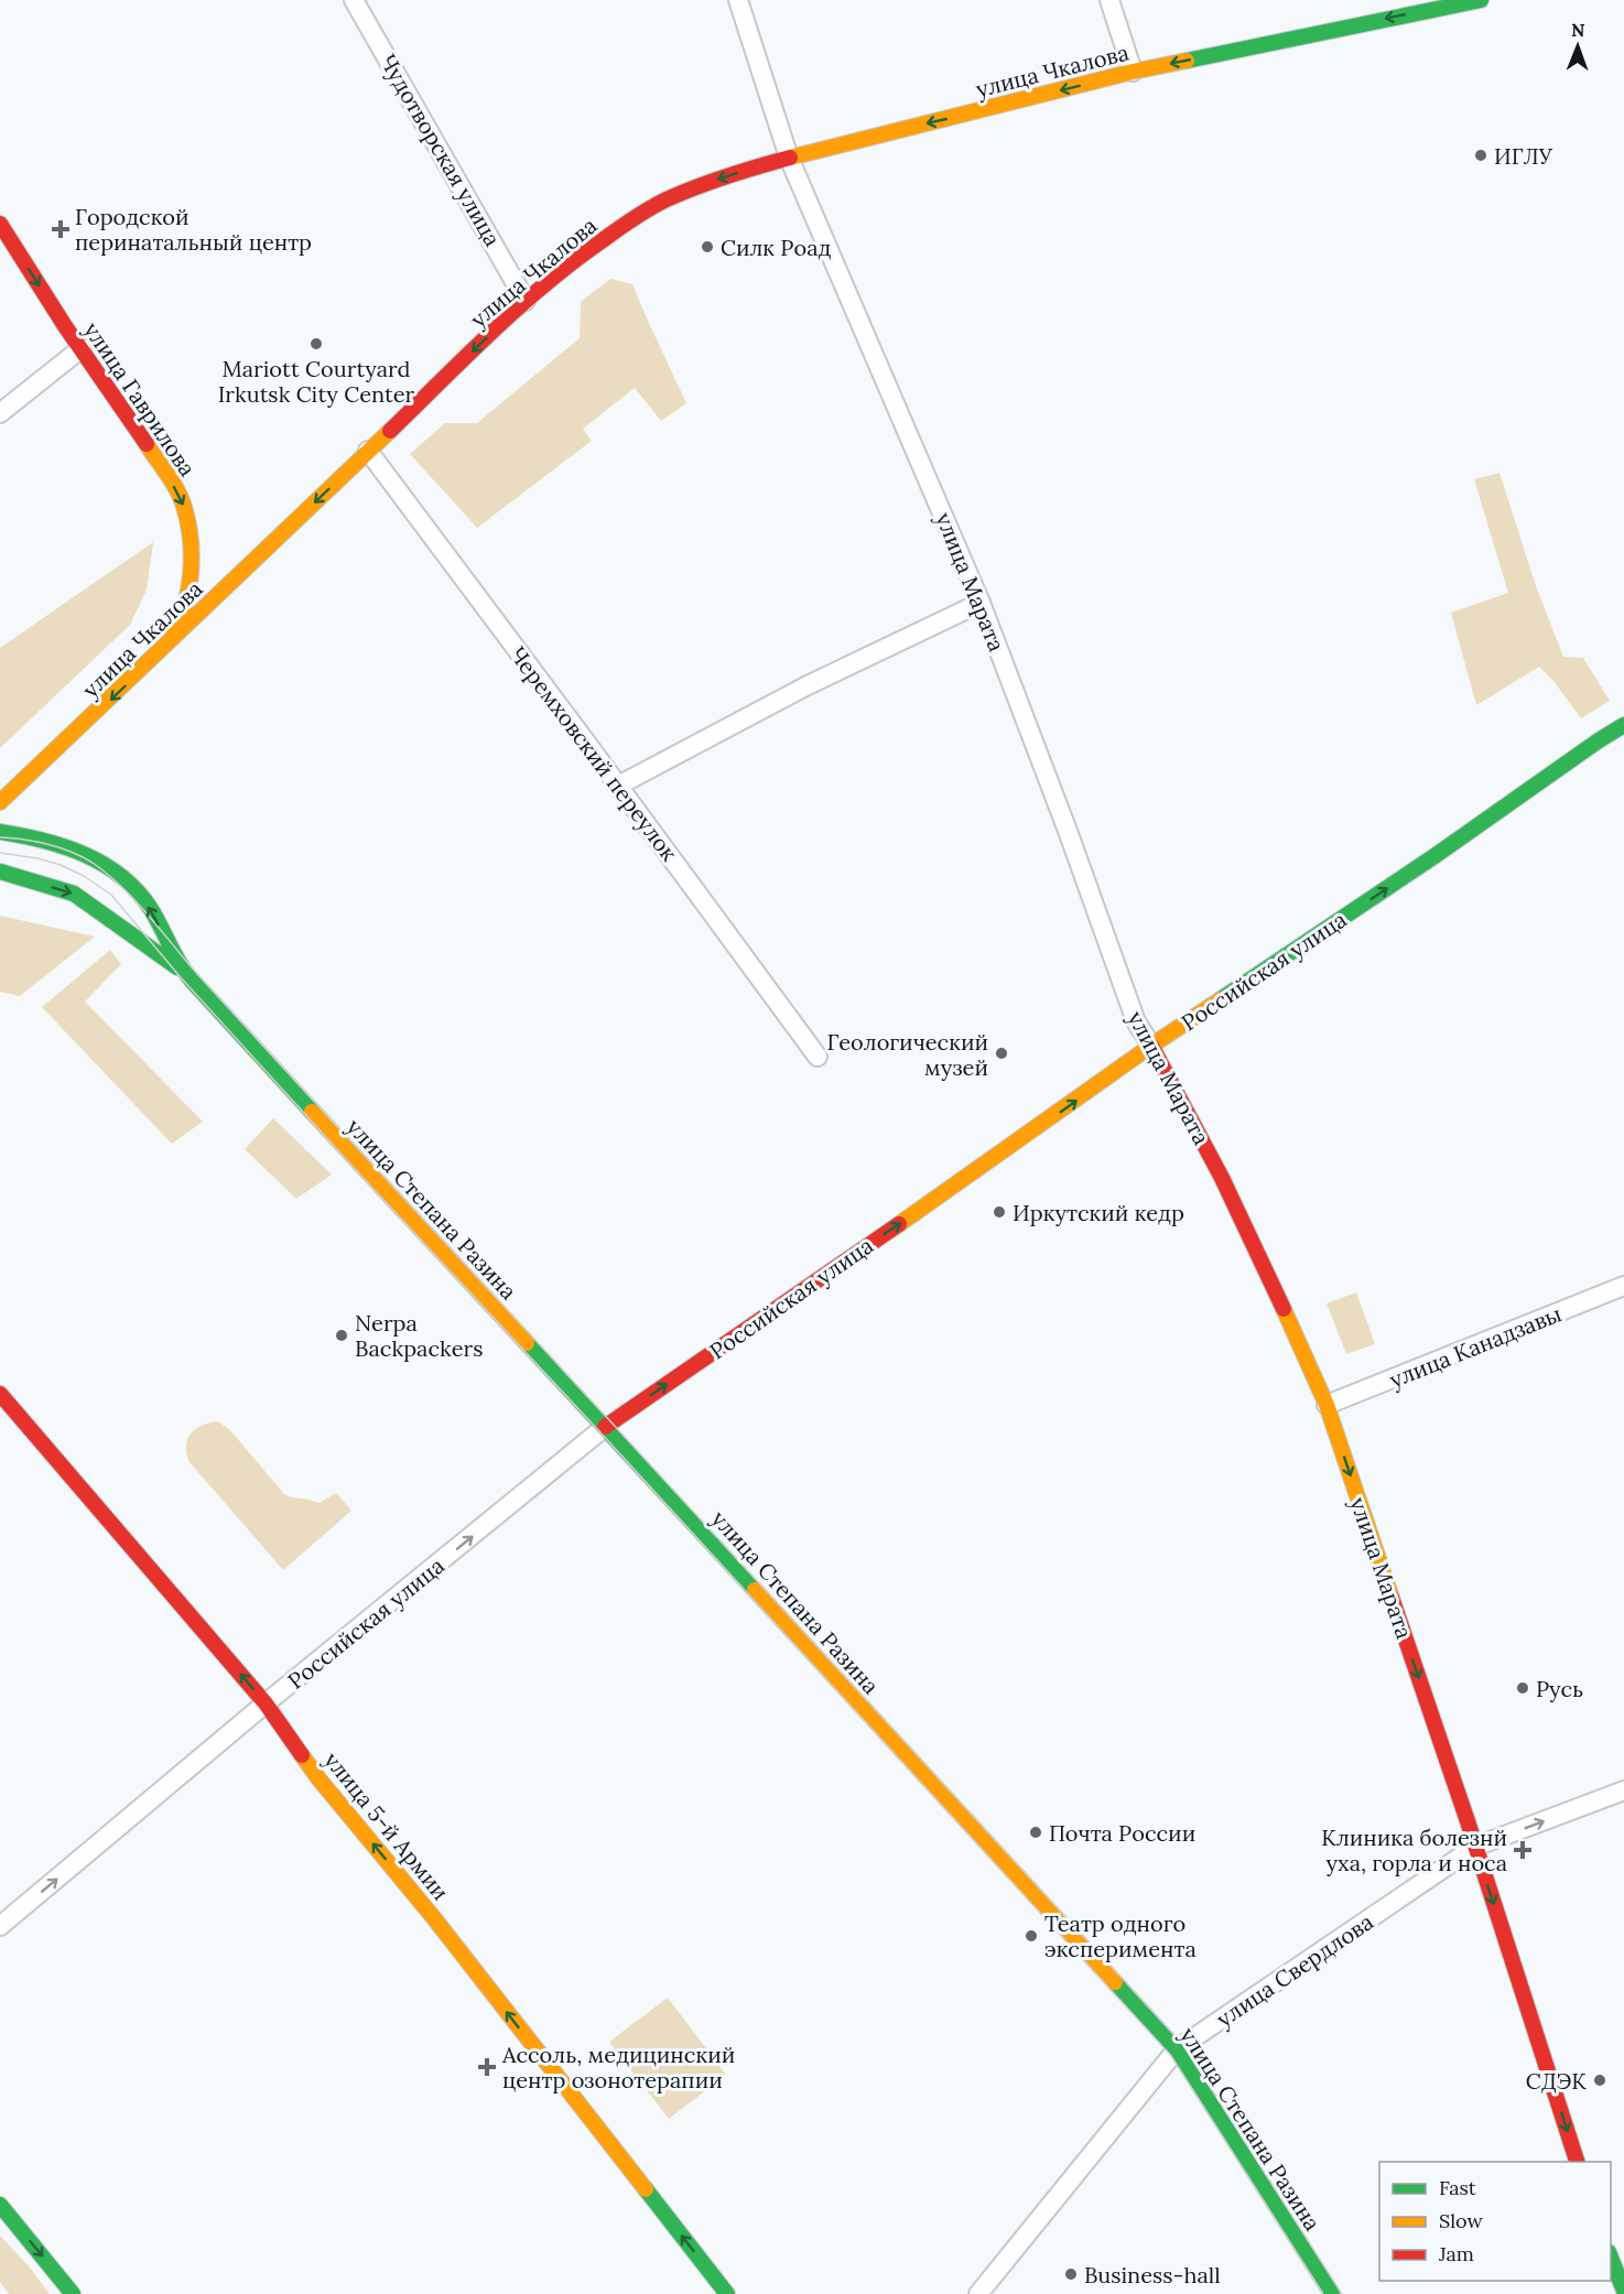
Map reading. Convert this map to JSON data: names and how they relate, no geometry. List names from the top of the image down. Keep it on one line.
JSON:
{"streets":{"main road":["улица Чкалова","улица Гаврилова","улица Марата","Российская улица","улица Степана Разина","улица 5-й Армии"],"street":["Чудотворская улица","Черемховский переулок","улица Канадзавы","улица Свердлова"]},"crossings":[["улица Чкалова","Чудотворская улица"],["улица Чкалова","улица Гаврилова"],["улица Чкалова","улица Марата"],["улица Чкалова","Черемховский переулок"],["улица Марата","Российская улица"],["улица Марата","улица Канадзавы"],["улица Марата","улица Свердлова"],["Российская улица","улица Степана Разина"],["Российская улица","улица 5-й Армии"],["улица Степана Разина","улица Свердлова"]],"one_way":["улица Чкалова","улица Гаврилова","Российская улица","улица 5-й Армии"],"places":{"other":["ИГЛУ","Силк Роад","Mariott Courtyard Irkutsk City Center","Геологический музей","Иркутский кедр","Nerpa Backpackers","Русь","Почта России","Театр одного эксперимента","СДЭК","Business-hall"],"health":["Городской перинатальный центр","Клиника болезнй уха, горла и носа","Ассоль, медицинский центр озонотерапии"]},"legend":["Fast","Slow","Jam"],"north":"top"}
